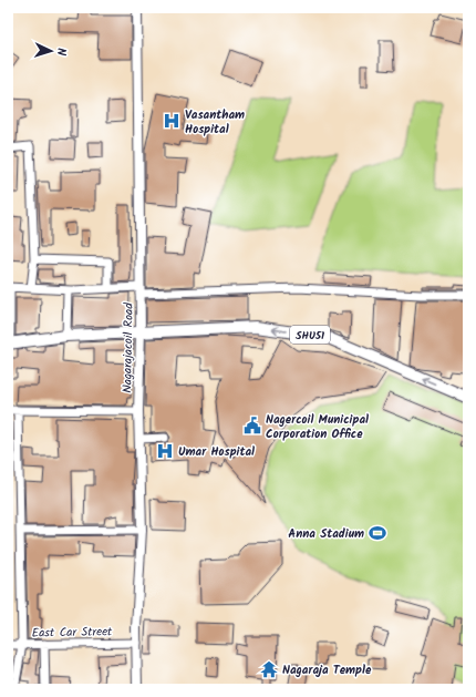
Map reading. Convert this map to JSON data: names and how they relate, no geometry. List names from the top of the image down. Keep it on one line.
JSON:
{"streets":{"main road":["SHU51"],"street":["Nagarajacoil Road","East Car Street"]},"crossings":[["SHU51","Nagarajacoil Road"],["Nagarajacoil Road","East Car Street"]],"places":{"hospital":["Vasantham Hospital","Umar Hospital"],"public building":["Nagercoil Municipal Corporation Office"],"sports":["Anna Stadium"],"temple":["Nagaraja Temple"]},"north":"right"}
